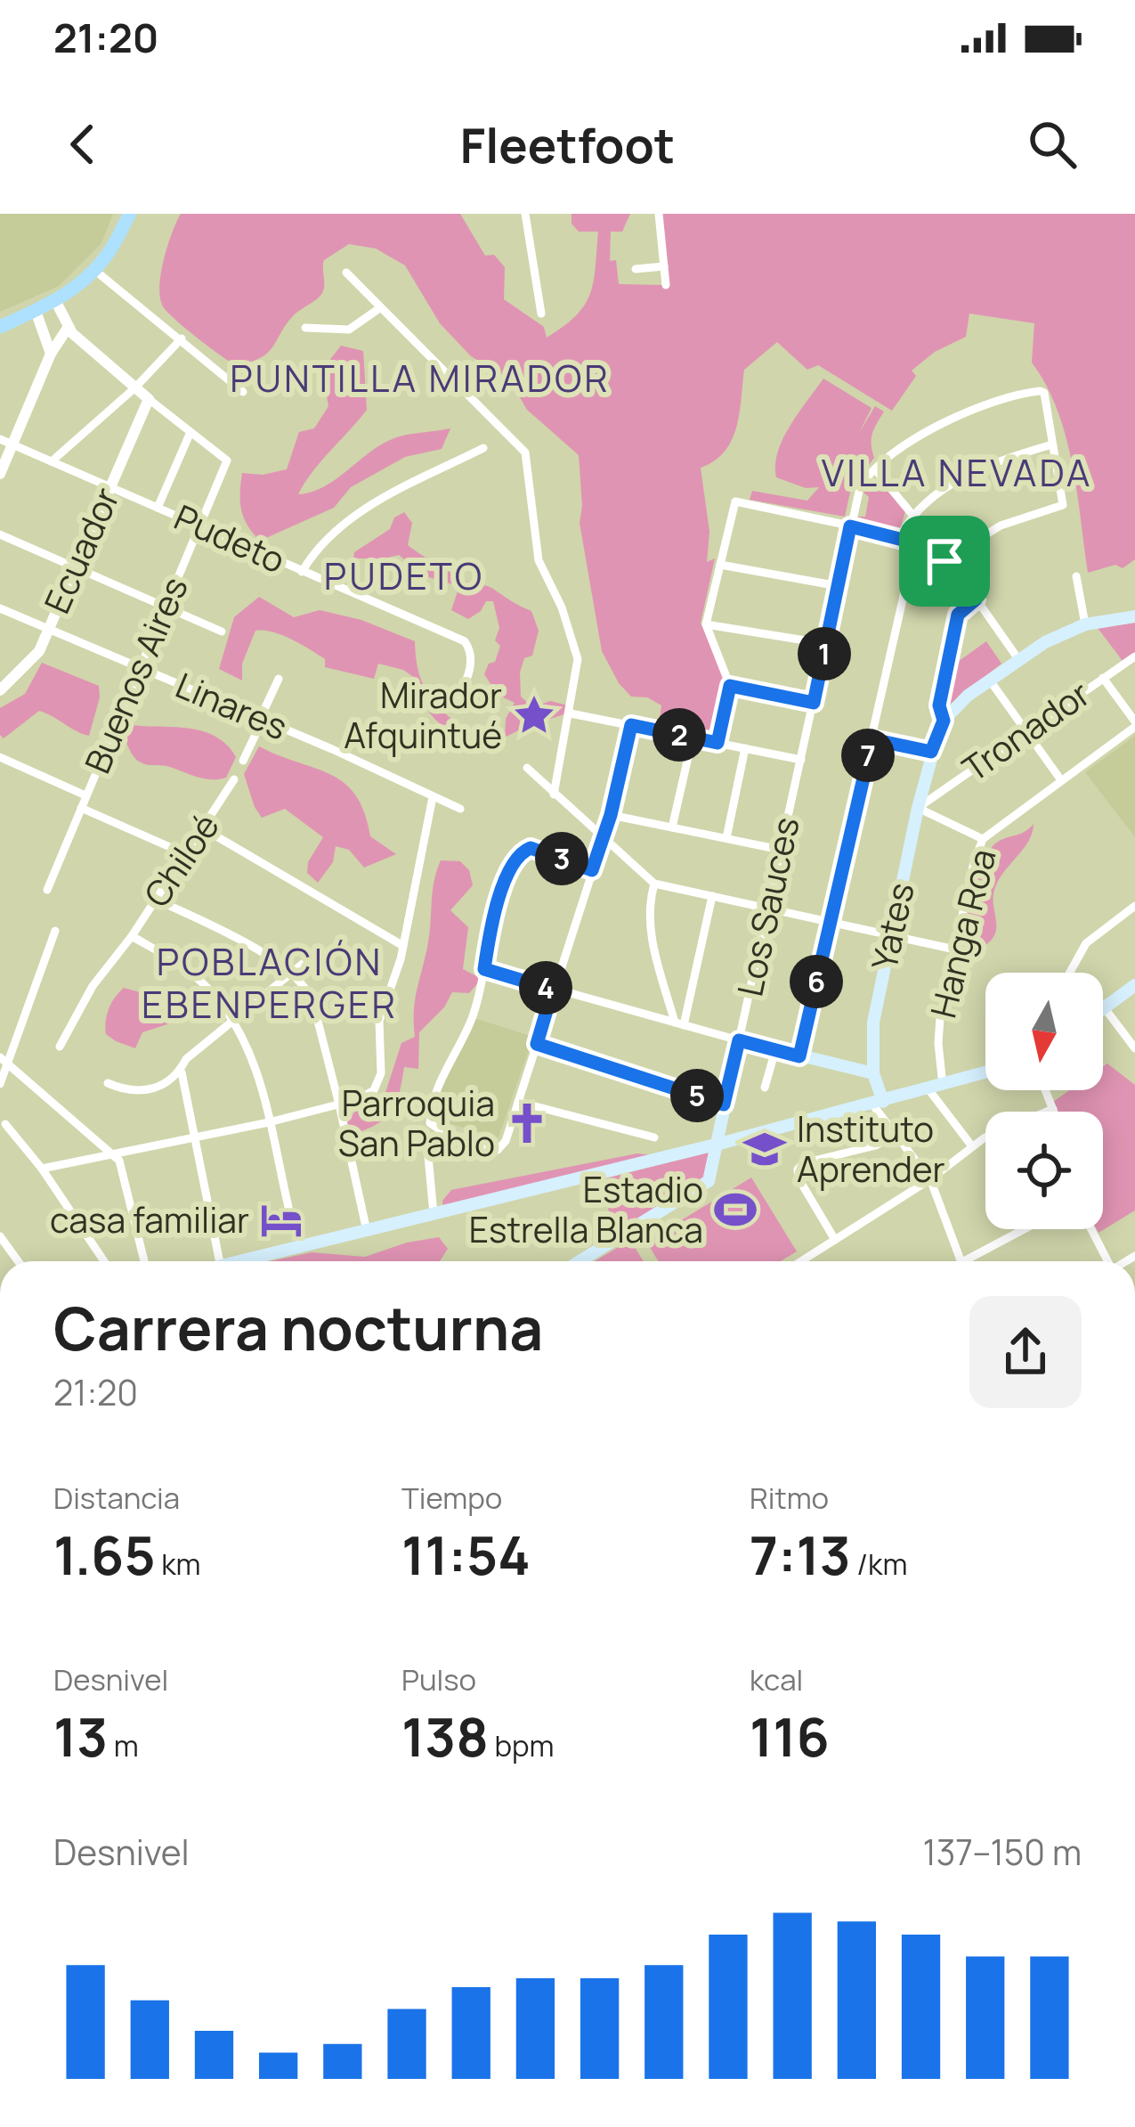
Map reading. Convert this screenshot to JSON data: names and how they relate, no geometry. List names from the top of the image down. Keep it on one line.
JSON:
{"streets":{"main road":["Los Sauces","Yates"],"street":["Pudeto","Ecuador","Buenos Aires","Linares","Tronador","Chiloé","Hanga Roa"]},"crossings":[["Pudeto","Ecuador"],["Pudeto","Buenos Aires"],["Ecuador","Linares"],["Buenos Aires","Linares"],["Tronador","Yates"]],"districts":["PUNTILLA MIRADOR","VILLA NEVADA","PUDETO","POBLACIÓN EBENPERGER"],"places":{"place":["Mirador Afquintué"],"church":["Parroquia San Pablo"],"school or university":["Instituto Aprender"],"sports":["Estadio Estrella Blanca"],"hotel":["casa familiar"]},"north":"bottom","page":{"status":"21:20","header":"Fleetfoot","pins":["1","2","7","3","6","4","5"],"heading":["Carrera nocturna","21:20"],"stats":[["Distancia","1.65 km"],["Tiempo","11:54"],["Ritmo","7:13 /km"],["Desnivel","13 m"],["Pulso","138 bpm"],["kcal","116"]],"chart":["Desnivel","137–150 m"]}}
